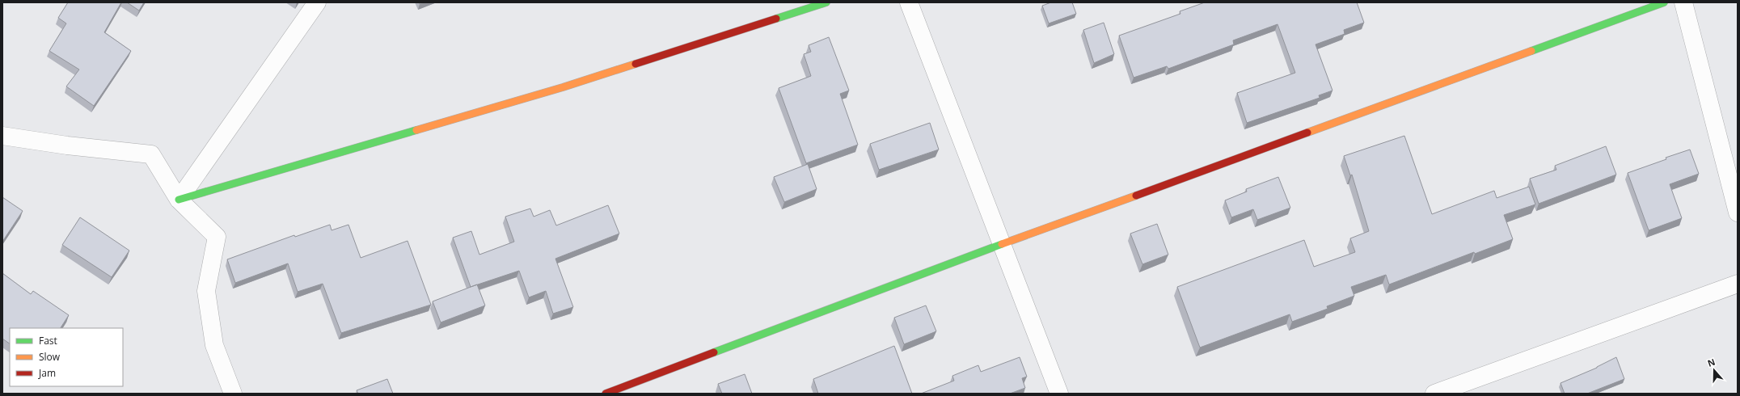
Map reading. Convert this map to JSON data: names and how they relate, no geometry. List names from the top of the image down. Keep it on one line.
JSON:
{"legend":["Fast","Slow","Jam"],"north":"top"}
